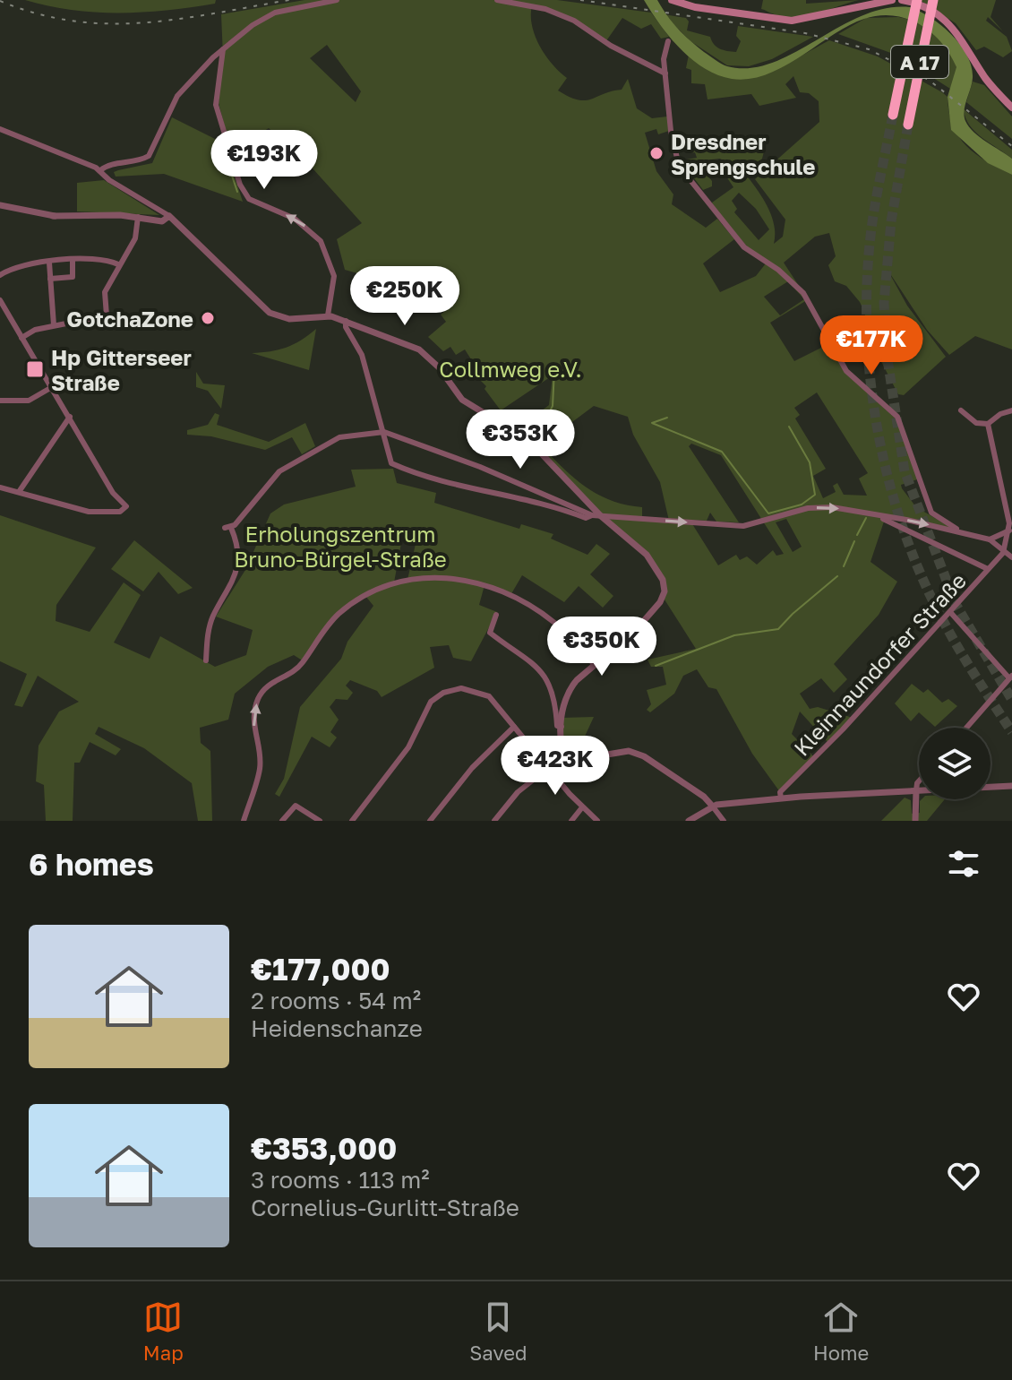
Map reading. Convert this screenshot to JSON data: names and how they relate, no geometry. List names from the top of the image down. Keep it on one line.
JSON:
{"streets":{"highway":["A 17"],"street":["Kleinnaundorfer Straße"]},"parks":["Collmweg e.V.","Erholungszentrum Bruno-Bürgel-Straße"],"places":{"other":["Dresdner Sprengschule","GotchaZone"],"transit":["Hp Gitterseer Straße"]},"page":{"price":["€193K","€250K","€177K","€353K","€350K","€423K"],"heading":"6 homes","list":[{"name":"€177,000","note":"2 rooms · 54 m² · Heidenschanze"},{"name":"€353,000","note":"3 rooms · 113 m² · Cornelius-Gurlitt-Straße"}],"tabs":["Map","Saved","Home"]}}
